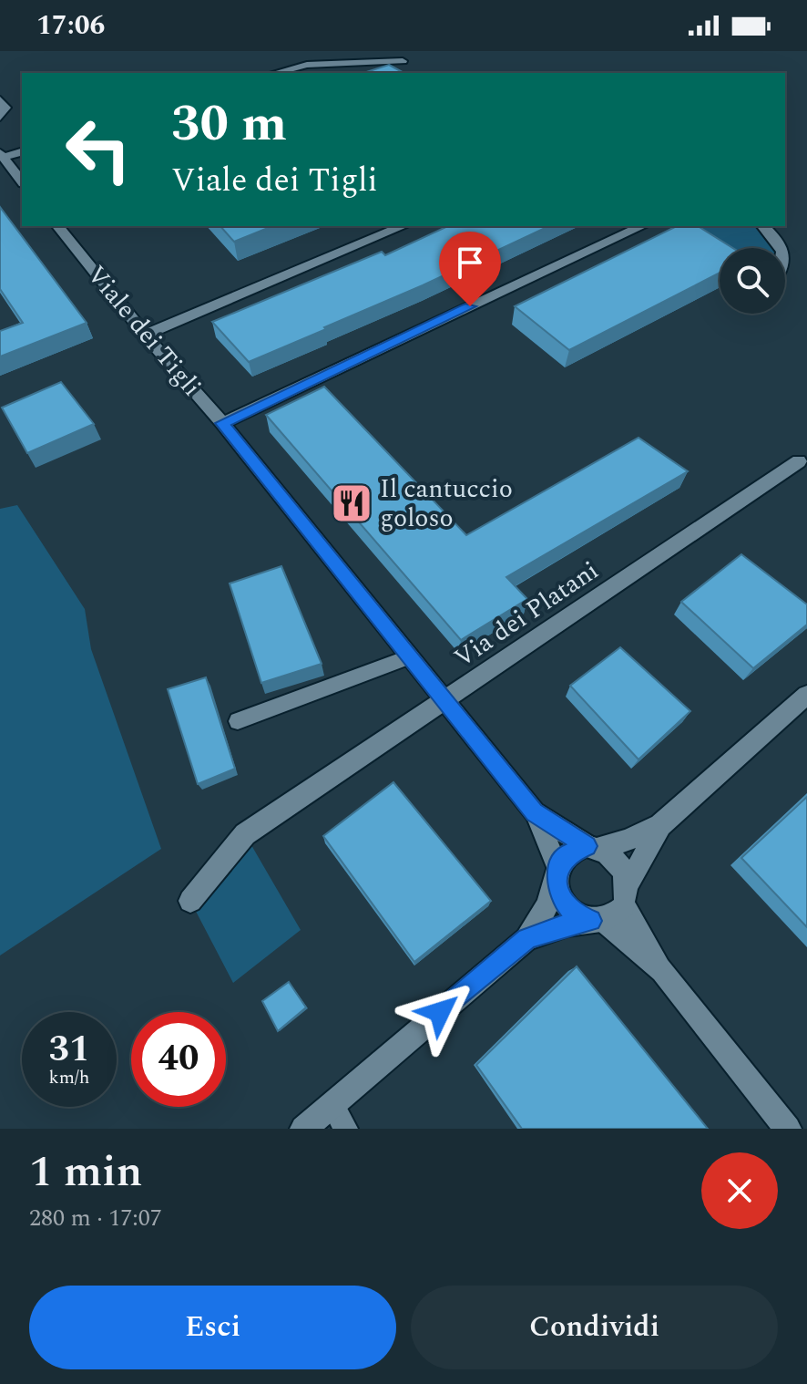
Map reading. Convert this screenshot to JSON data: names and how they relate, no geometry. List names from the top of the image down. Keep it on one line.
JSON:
{"streets":{"street":["Viale dei Tigli","Via dei Platani"]},"crossings":[["Viale dei Tigli","Via dei Platani"]],"places":{"restaurant":["Il cantuccio goloso"]},"page":{"status":"17:06","turn":["30 m","Viale dei Tigli"],"speed":"31 km/h","limit":"40","heading":["1 min","280 m · 17:07"],"buttons":["Esci","Condividi"]}}
